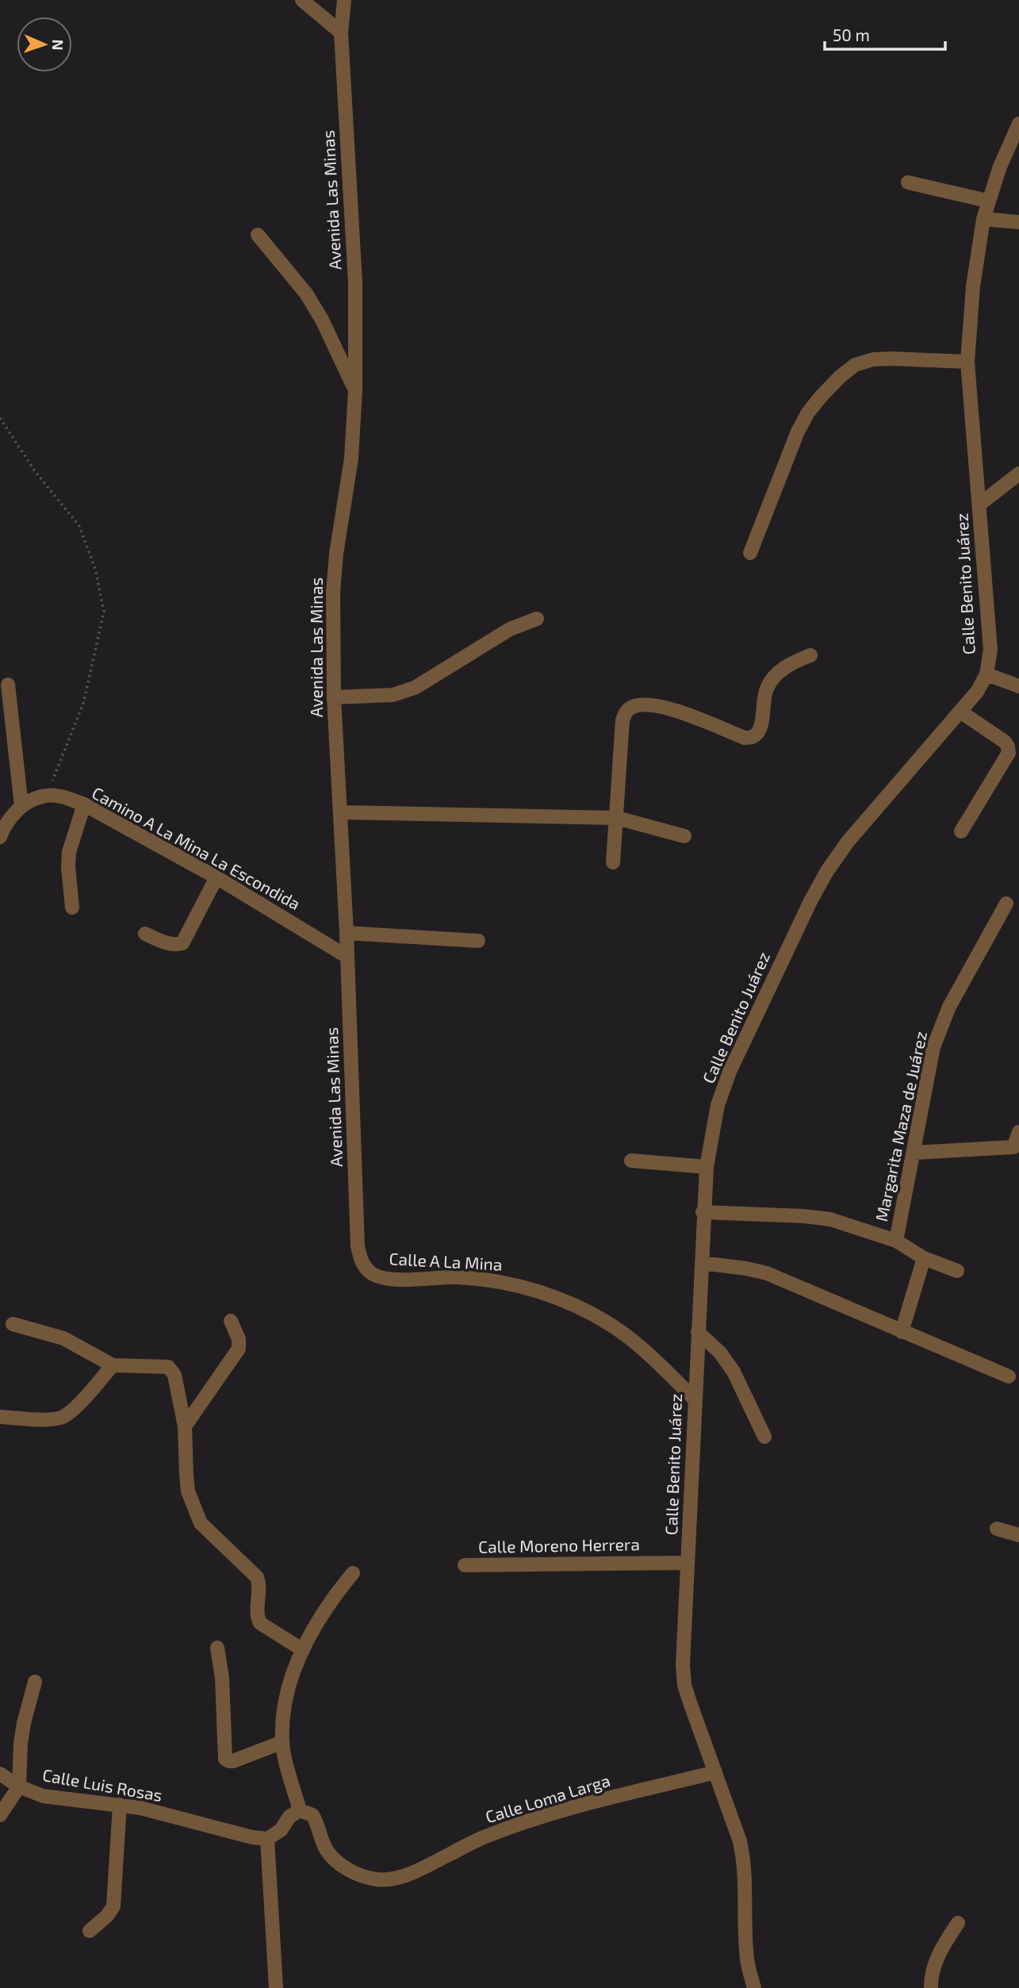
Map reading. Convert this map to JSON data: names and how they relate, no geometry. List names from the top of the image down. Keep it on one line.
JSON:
{"streets":{"street":["Avenida Las Minas","Calle Benito Juárez","Camino A La Mina La Escondida","Margarita Maza de Juárez","Calle A La Mina","Calle Moreno Herrera","Calle Luis Rosas","Calle Loma Larga"]},"crossings":[["Avenida Las Minas","Camino A La Mina La Escondida"],["Avenida Las Minas","Calle A La Mina"],["Calle Benito Juárez","Calle A La Mina"],["Calle Benito Juárez","Calle Moreno Herrera"],["Calle Benito Juárez","Calle Loma Larga"]],"scale_bar":"50 m","north":"right"}
